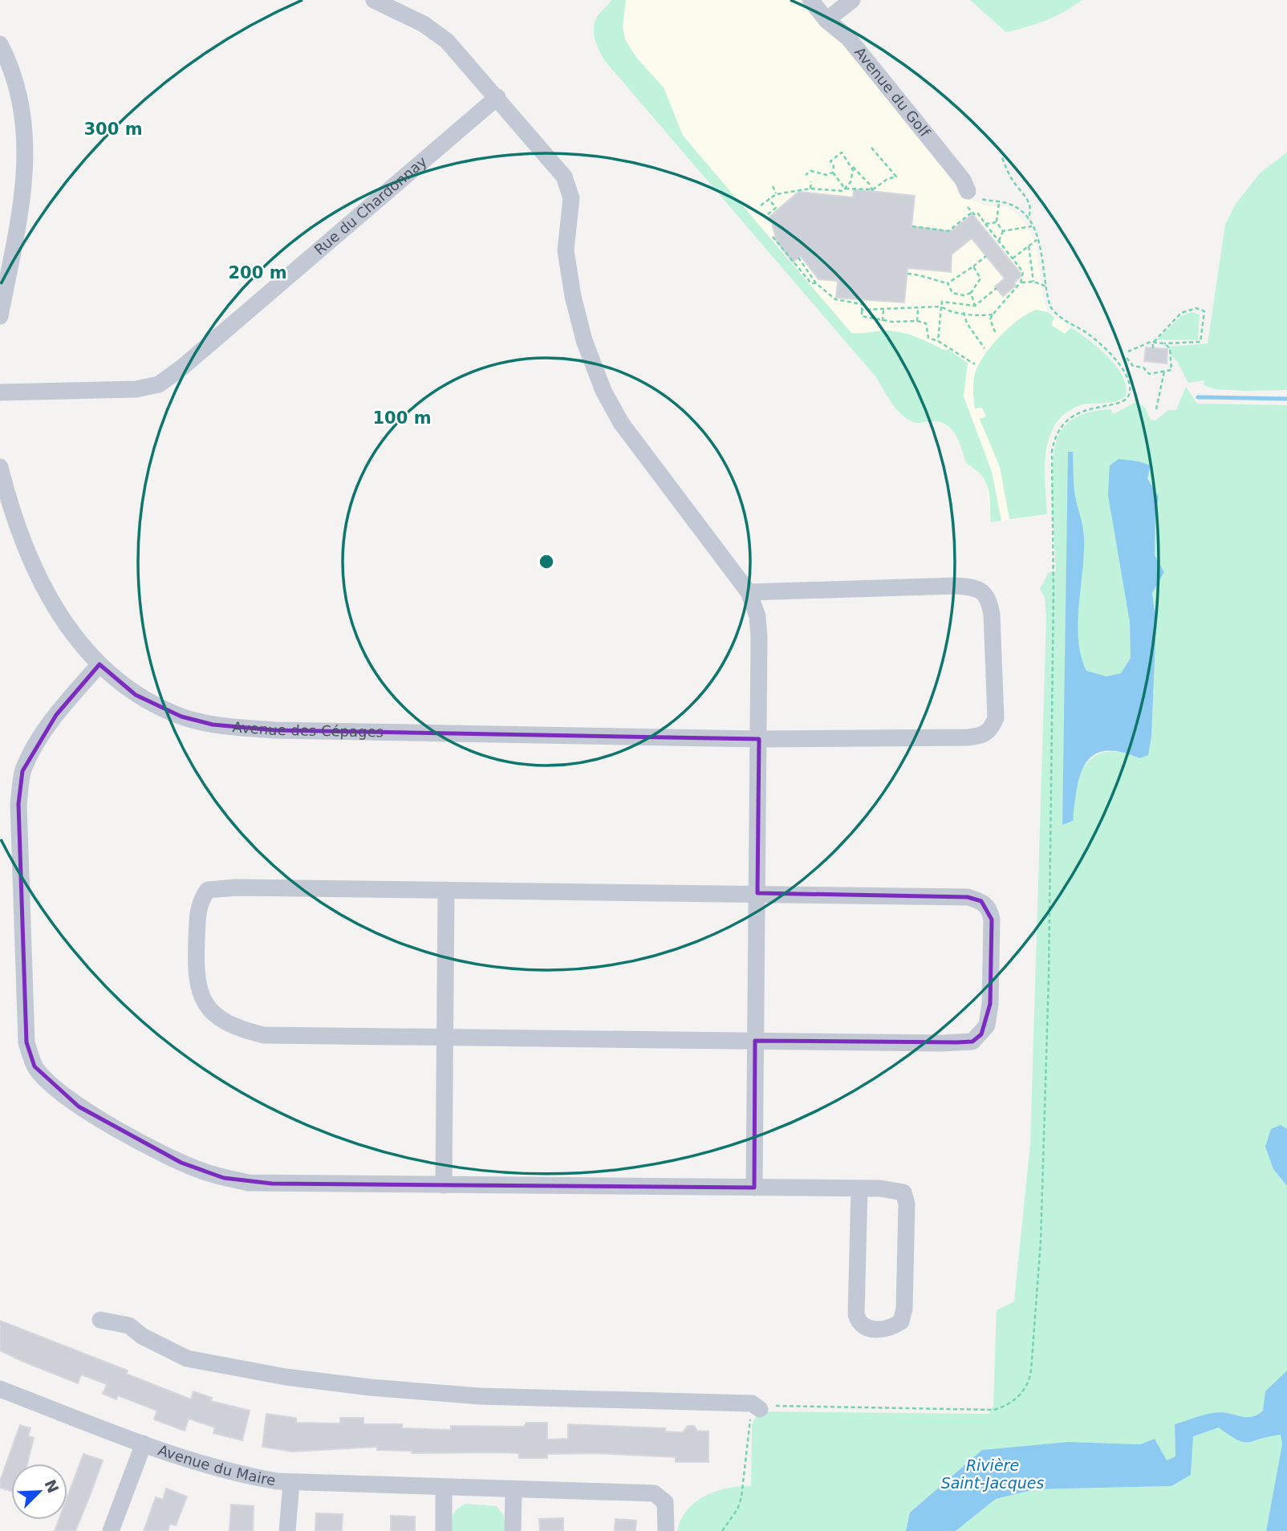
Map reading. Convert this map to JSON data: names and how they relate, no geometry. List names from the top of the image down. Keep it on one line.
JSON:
{"streets":{"street":["Avenue du Golf","Rue du Chardonnay","Avenue des Cépages","Avenue du Maire"]},"water":["Rivière Saint-Jacques"],"north":"top right","rings":["300 m","200 m","100 m"]}
